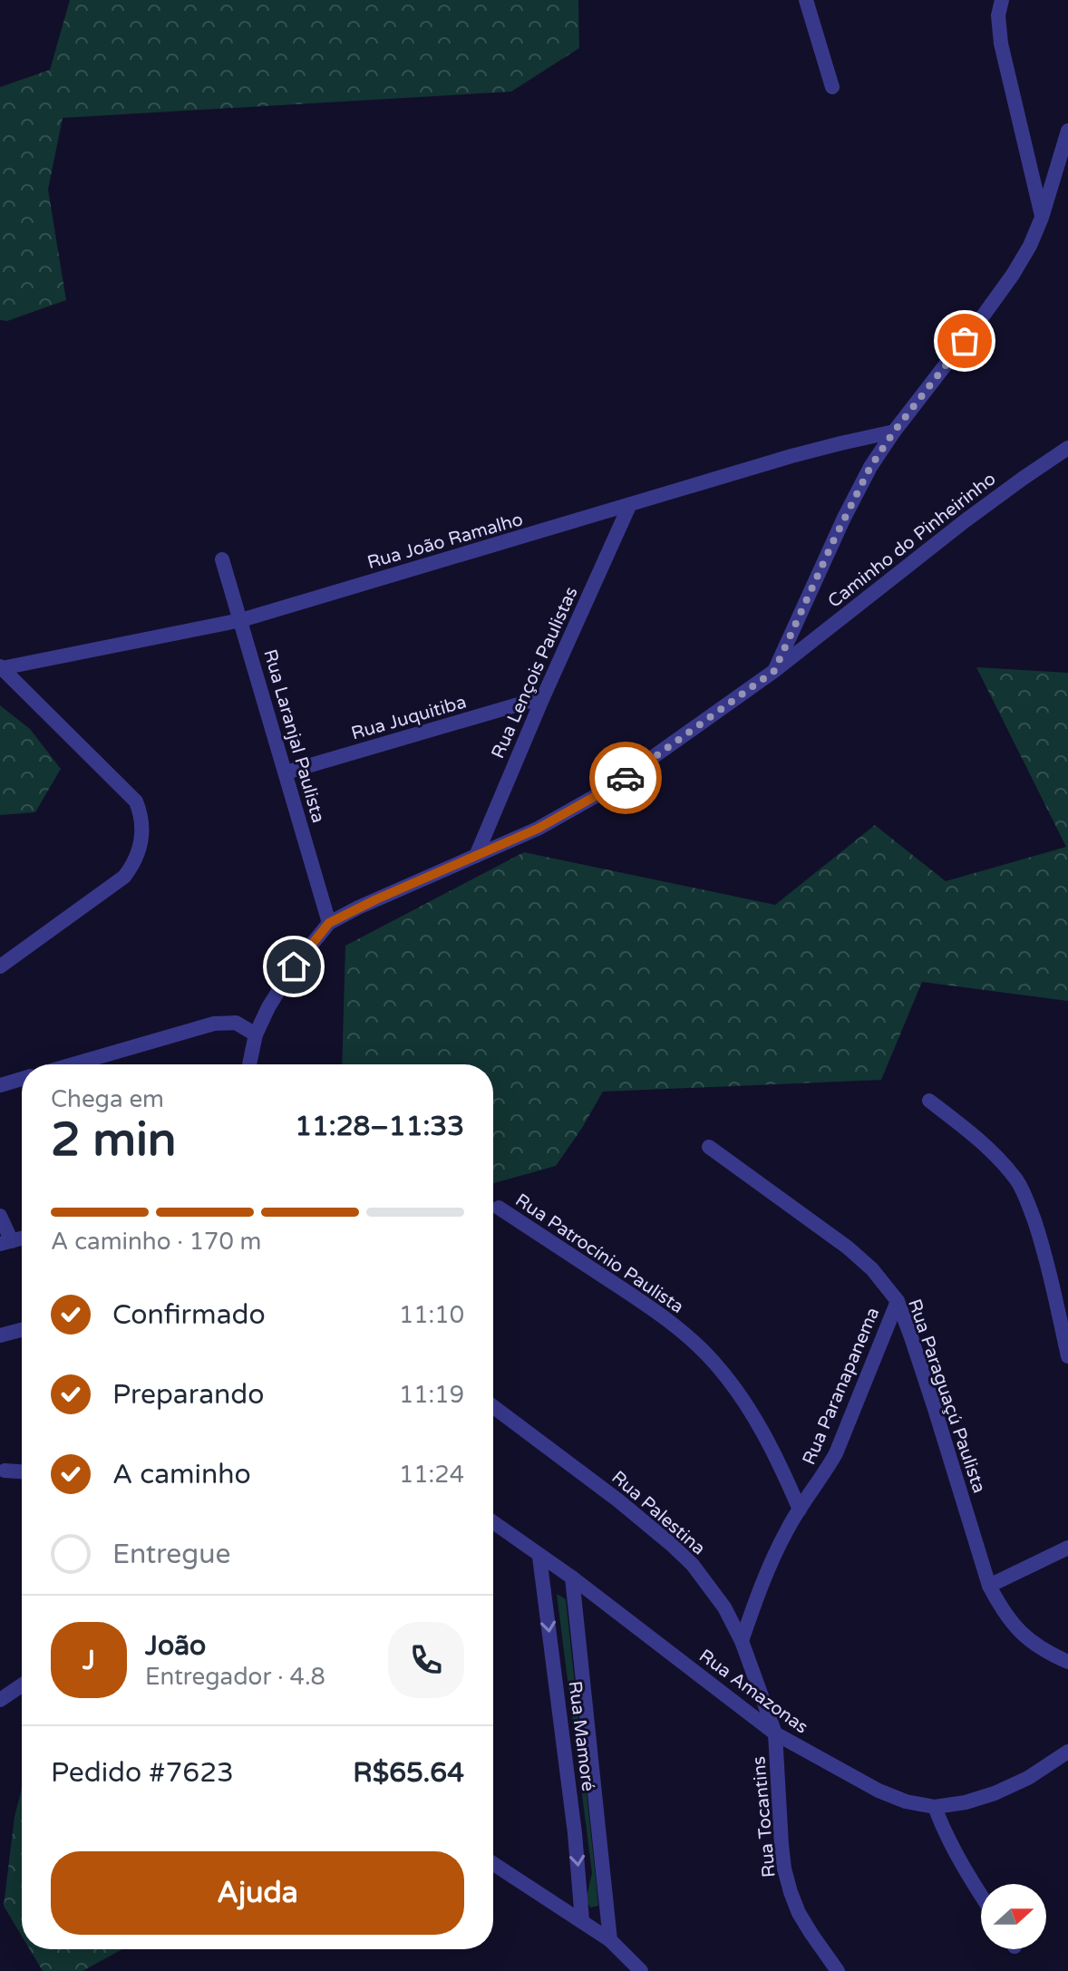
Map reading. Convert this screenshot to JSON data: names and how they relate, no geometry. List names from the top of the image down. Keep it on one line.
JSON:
{"streets":{"street":["Caminho do Pinheirinho","Rua João Ramalho","Rua Lençois Paulistas","Rua Juquitiba","Rua Laranjal Paulista","Rua Patrocínio Paulista","Rua Paranapanema","Rua Paraguaçú Paulista","Rua Palestina","Rua Amazonas","Rua Mamoré","Rua Tocantins"]},"crossings":[["Caminho do Pinheirinho","Rua Lençois Paulistas"],["Caminho do Pinheirinho","Rua Laranjal Paulista"],["Rua João Ramalho","Rua Lençois Paulistas"],["Rua João Ramalho","Rua Laranjal Paulista"],["Rua Lençois Paulistas","Rua Juquitiba"],["Rua Juquitiba","Rua Laranjal Paulista"],["Rua Patrocínio Paulista","Rua Paranapanema"],["Rua Paranapanema","Rua Paraguaçú Paulista"],["Rua Paranapanema","Rua Palestina"],["Rua Palestina","Rua Amazonas"],["Rua Palestina","Rua Tocantins"],["Rua Amazonas","Rua Mamoré"],["Rua Amazonas","Rua Tocantins"]],"north":"right","page":{"heading":["2 min","Chega em","11:28–11:33"],"panel":["João","Entregador · 4.8","Pedido #7623","R$65.64"],"bar":"A caminho · 170 m","list":[["Confirmado","11:10"],["Preparando","11:19"],["A caminho","11:24"],"Entregue"],"round":"J","buttons":"Ajuda"}}
